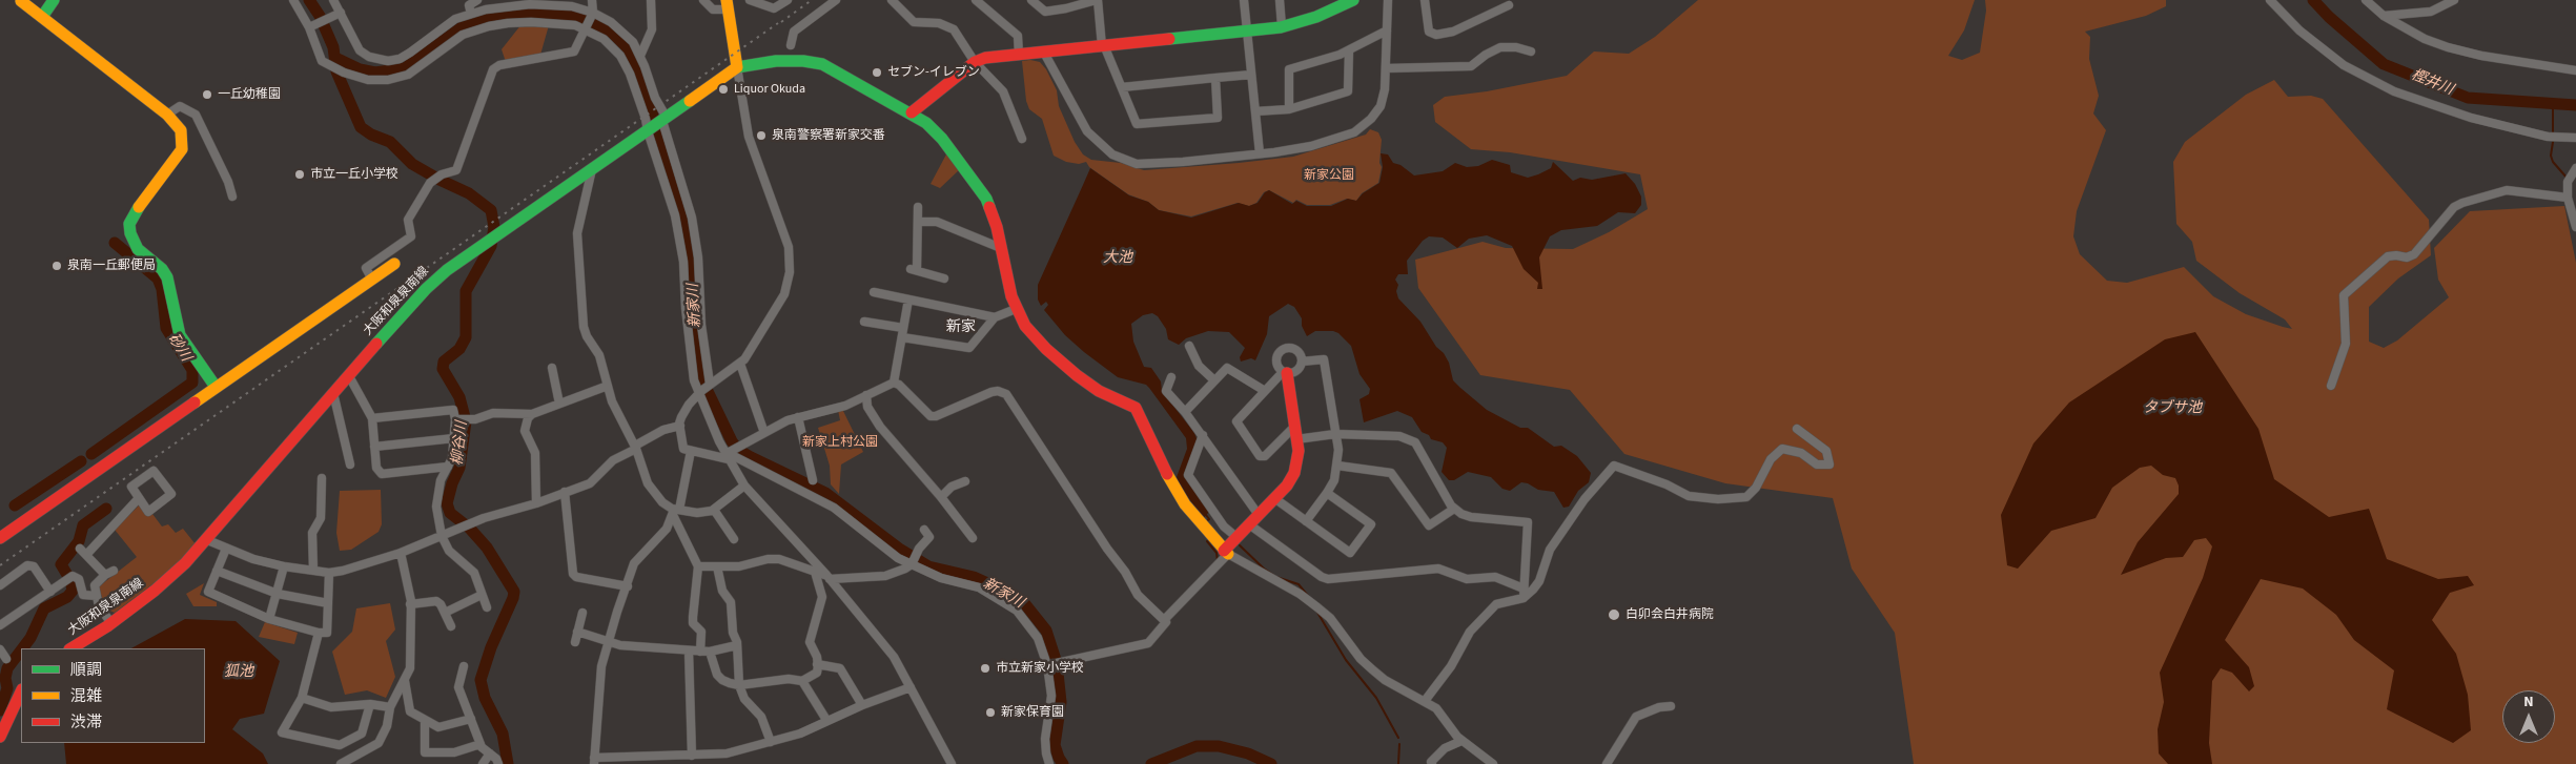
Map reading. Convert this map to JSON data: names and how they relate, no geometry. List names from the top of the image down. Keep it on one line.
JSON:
{"streets":{"street":["大阪和泉泉南線"]},"districts":["新家"],"water":["樫井川","大池","新家川","砂川","タブサ池","柳谷川","狐池"],"parks":["新家公園","新家上村公園"],"places":["セブン-イレブン","Liquor Okuda","一丘幼稚園","泉南警察署新家交番","市立一丘小学校","泉南一丘郵便局","白卯会白井病院","市立新家小学校","新家保育園"],"legend":["順調","混雑","渋滞"],"north":"top"}
